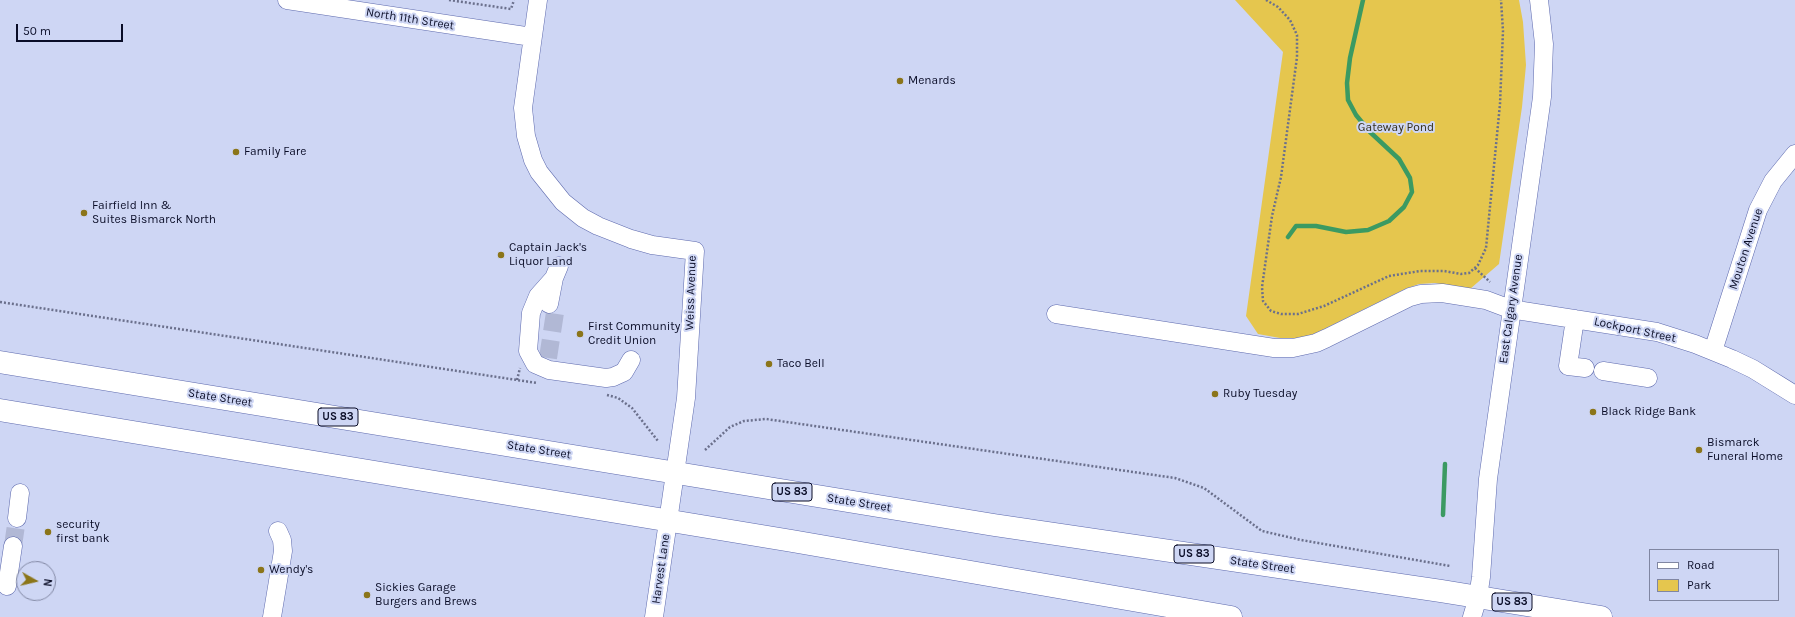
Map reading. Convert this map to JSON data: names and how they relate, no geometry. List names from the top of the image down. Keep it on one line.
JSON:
{"streets":{"highway":["State Street","US 83"],"street":["North 11th Street","Mouton Avenue","Weiss Avenue","East Calgary Avenue","Lockport Street","Harvest Lane"]},"crossings":[["North 11th Street","Weiss Avenue"],["Mouton Avenue","Lockport Street"],["Weiss Avenue","State Street"],["Weiss Avenue","Harvest Lane"],["East Calgary Avenue","Lockport Street"],["East Calgary Avenue","State Street"]],"parks":["Gateway Pond"],"places":["Menards","Family Fare","Fairfield Inn & Suites Bismarck North","Captain Jack's Liquor Land","First Community Credit Union","Taco Bell","Ruby Tuesday","Black Ridge Bank","Bismarck Funeral Home","security first bank","Wendy's","Sickies Garage Burgers and Brews"],"legend":["Road","Park"],"scale_bar":"50 m","north":"right"}
